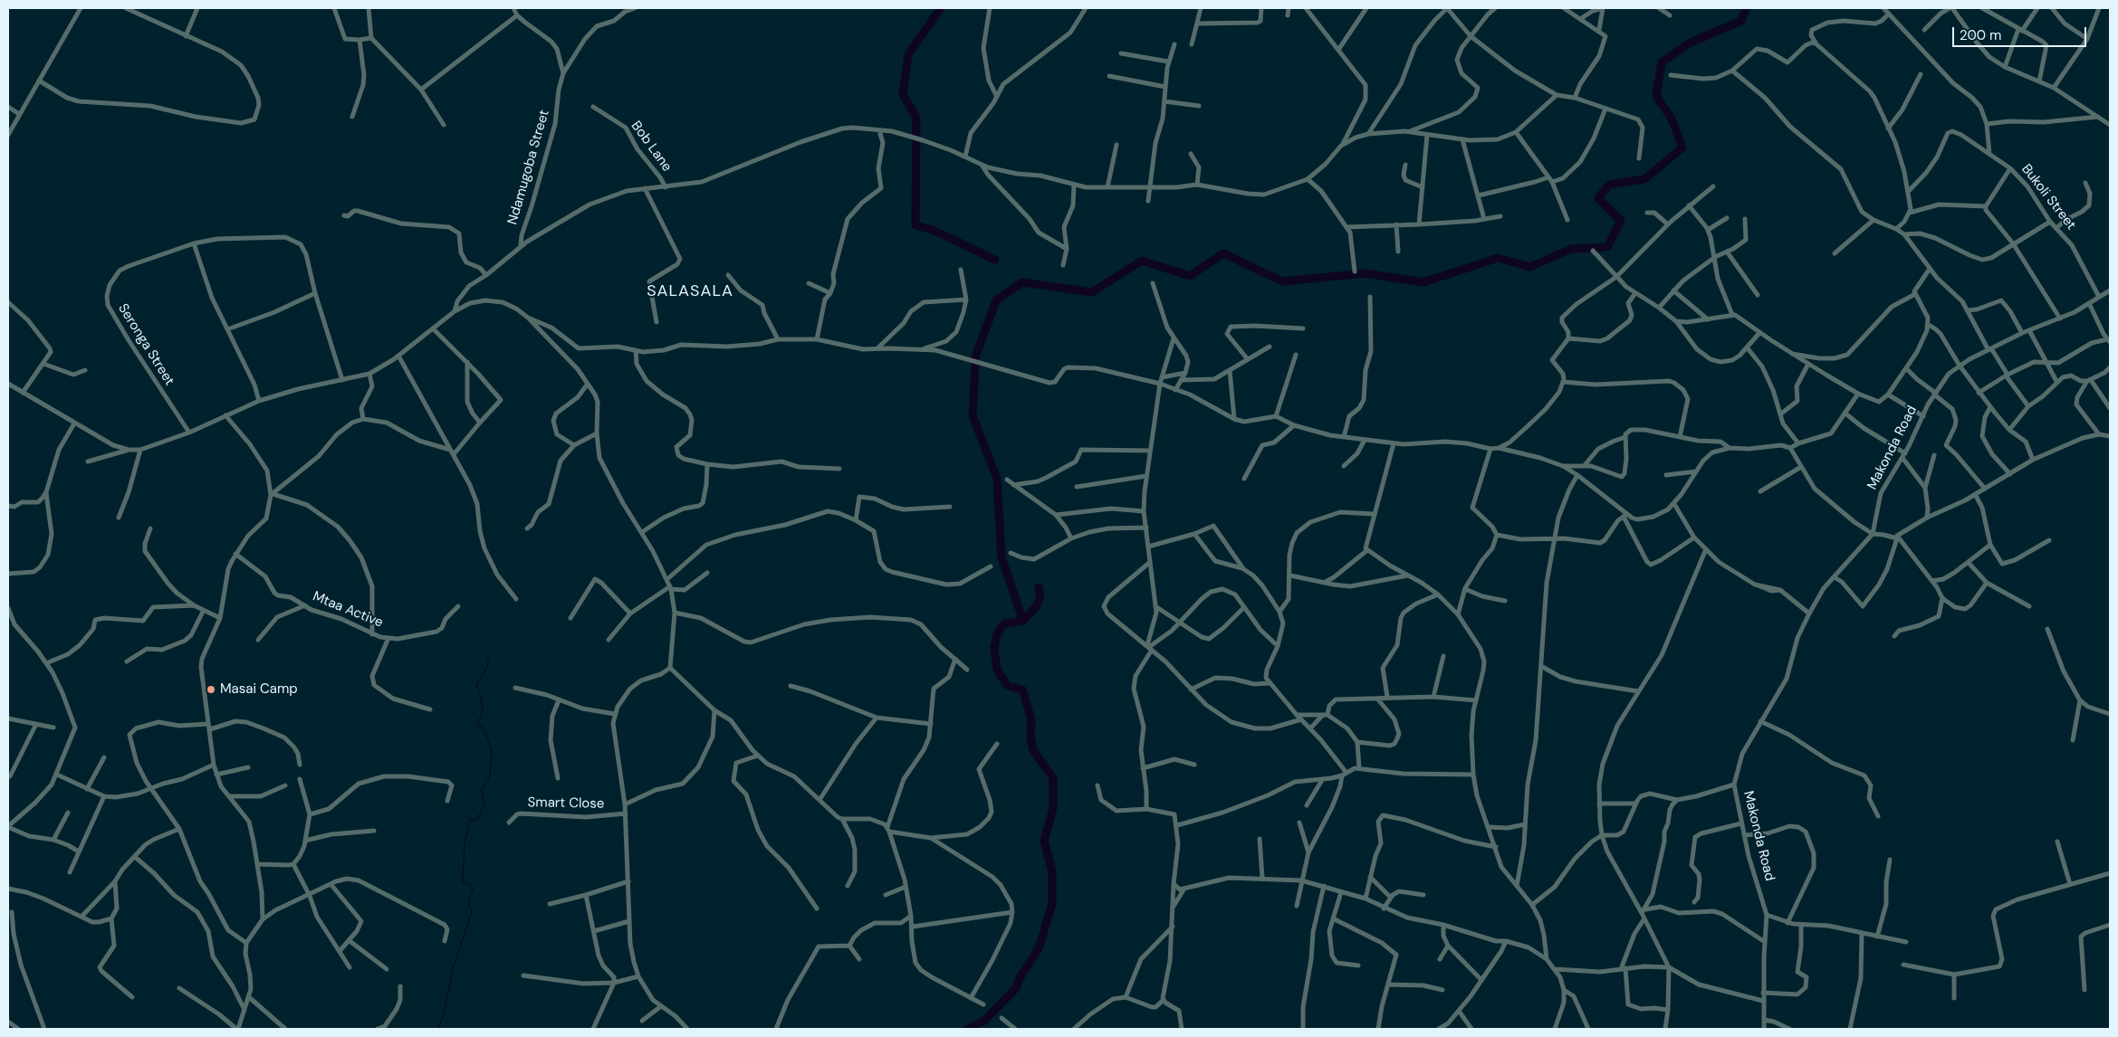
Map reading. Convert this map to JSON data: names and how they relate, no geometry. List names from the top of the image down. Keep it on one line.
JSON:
{"streets":{"street":["Bob Lane","Ndamugoba Street","Bukoli Street","Seronga Street","Makonda Road","Mtaa Active","Smart Close"]},"crossings":[["Bukoli Street","Makonda Road"]],"districts":["SALASALA"],"places":["Masai Camp"],"scale_bar":"200 m"}
